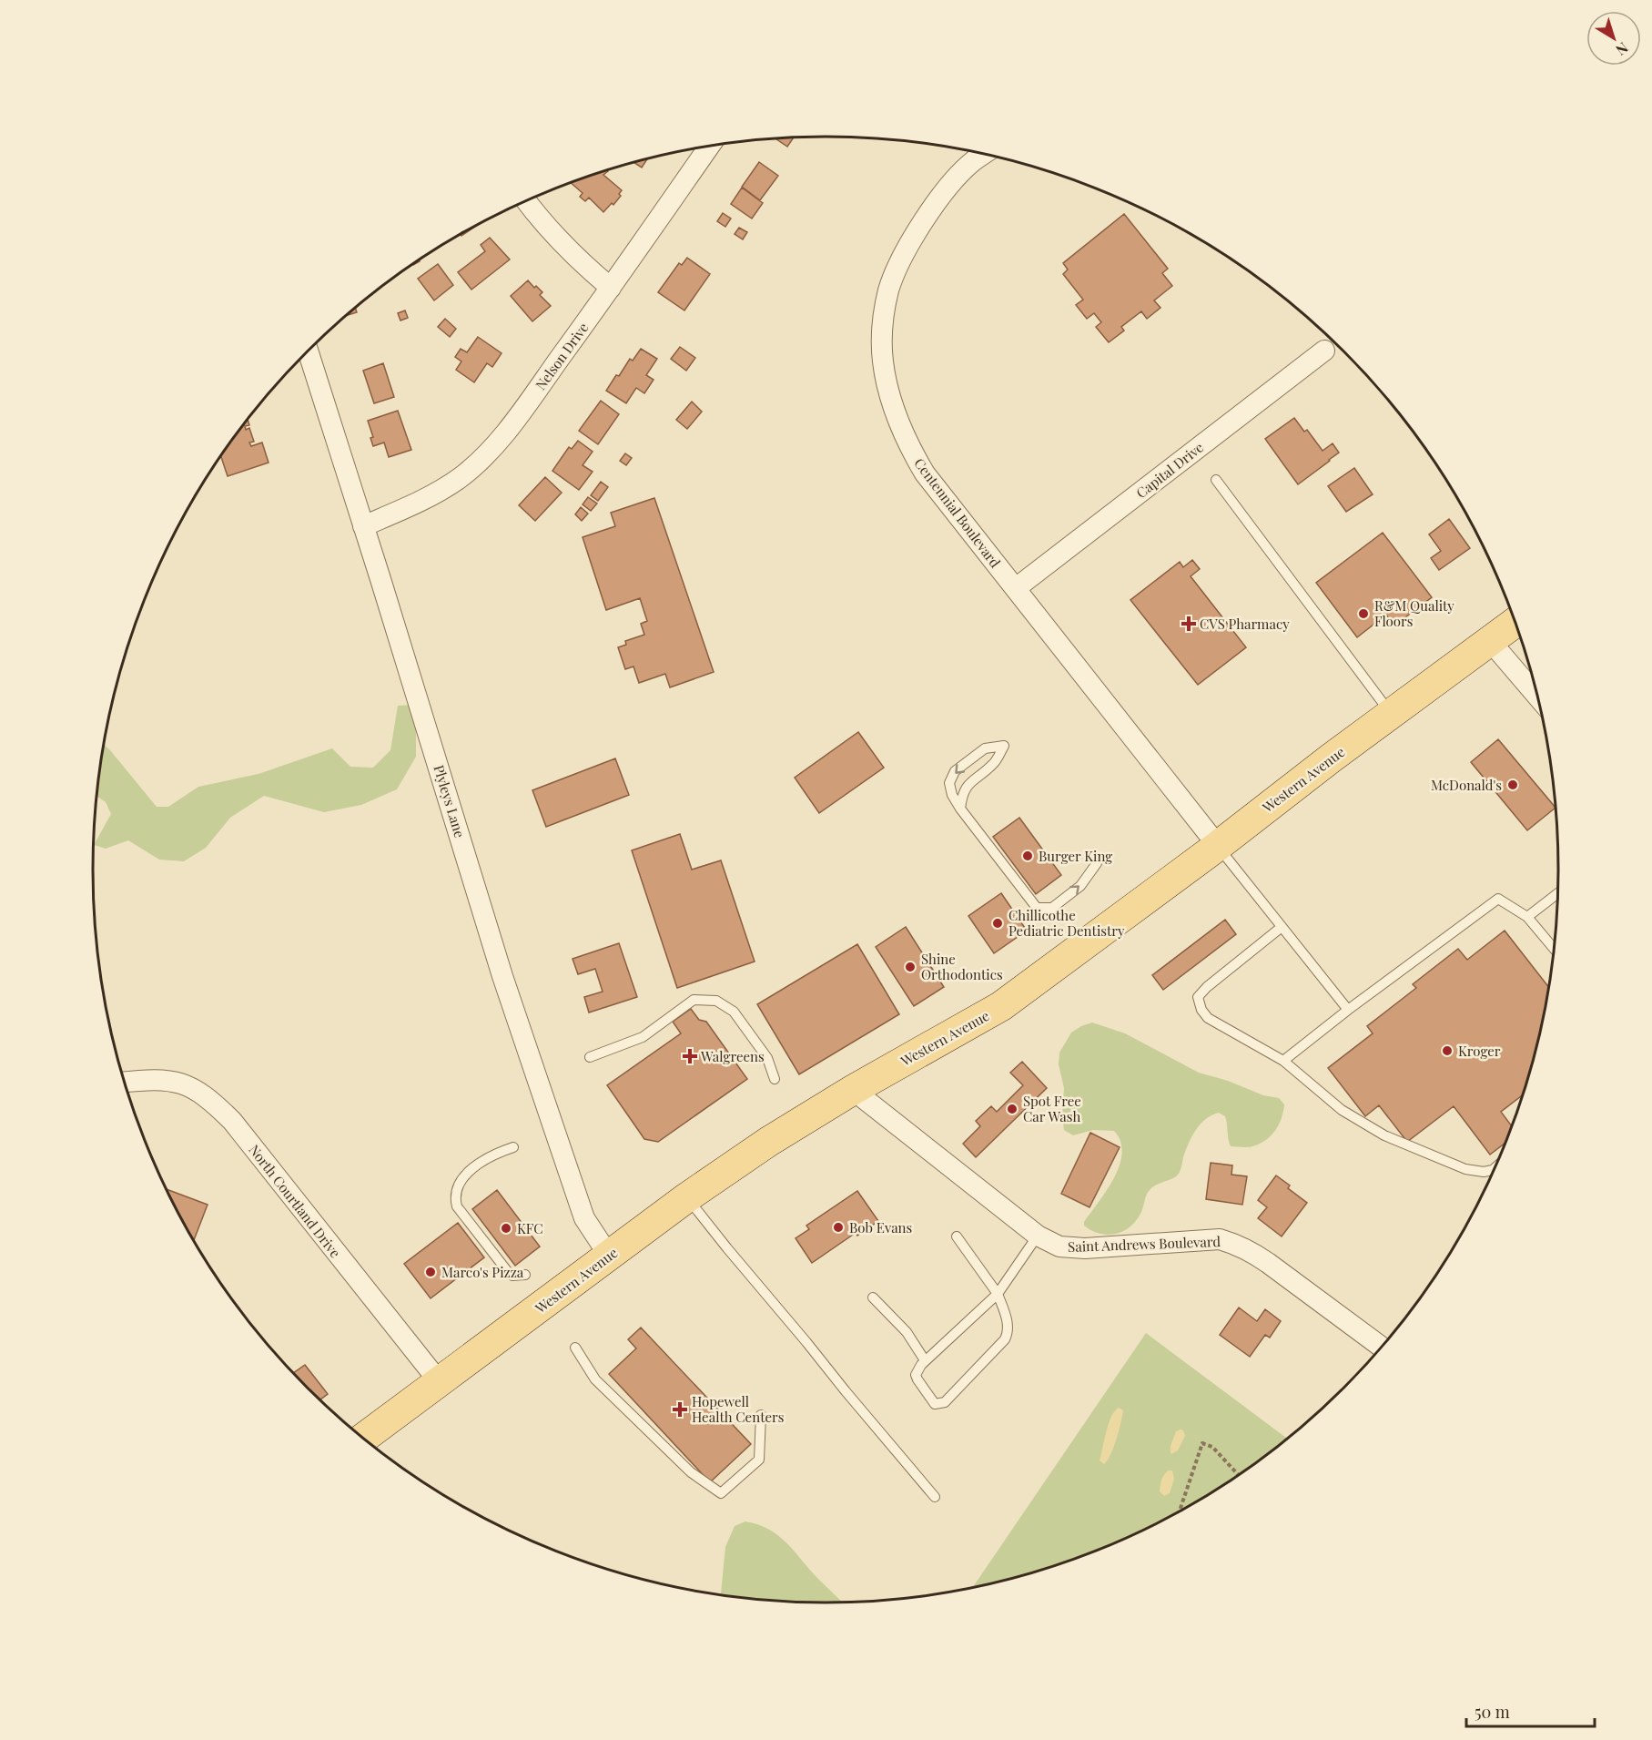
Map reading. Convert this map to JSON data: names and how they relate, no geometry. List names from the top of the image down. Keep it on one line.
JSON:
{"streets":{"main road":["Western Avenue"],"street":["Nelson Drive","Capital Drive","Centennial Boulevard","Plyleys Lane","North Courtland Drive","Saint Andrews Boulevard"]},"crossings":[["Nelson Drive","Plyleys Lane"],["Capital Drive","Centennial Boulevard"],["Centennial Boulevard","Western Avenue"],["Western Avenue","Plyleys Lane"],["Western Avenue","North Courtland Drive"],["Western Avenue","Saint Andrews Boulevard"]],"places":{"other":["R&M Quality Floors","McDonald's","Burger King","Chillicothe Pediatric Dentistry","Shine Orthodontics","Kroger","Spot Free Car Wash","Bob Evans","KFC","Marco's Pizza"],"health":["CVS Pharmacy","Walgreens","Hopewell Health Centers"]},"scale_bar":"50 m","north":"bottom right"}
